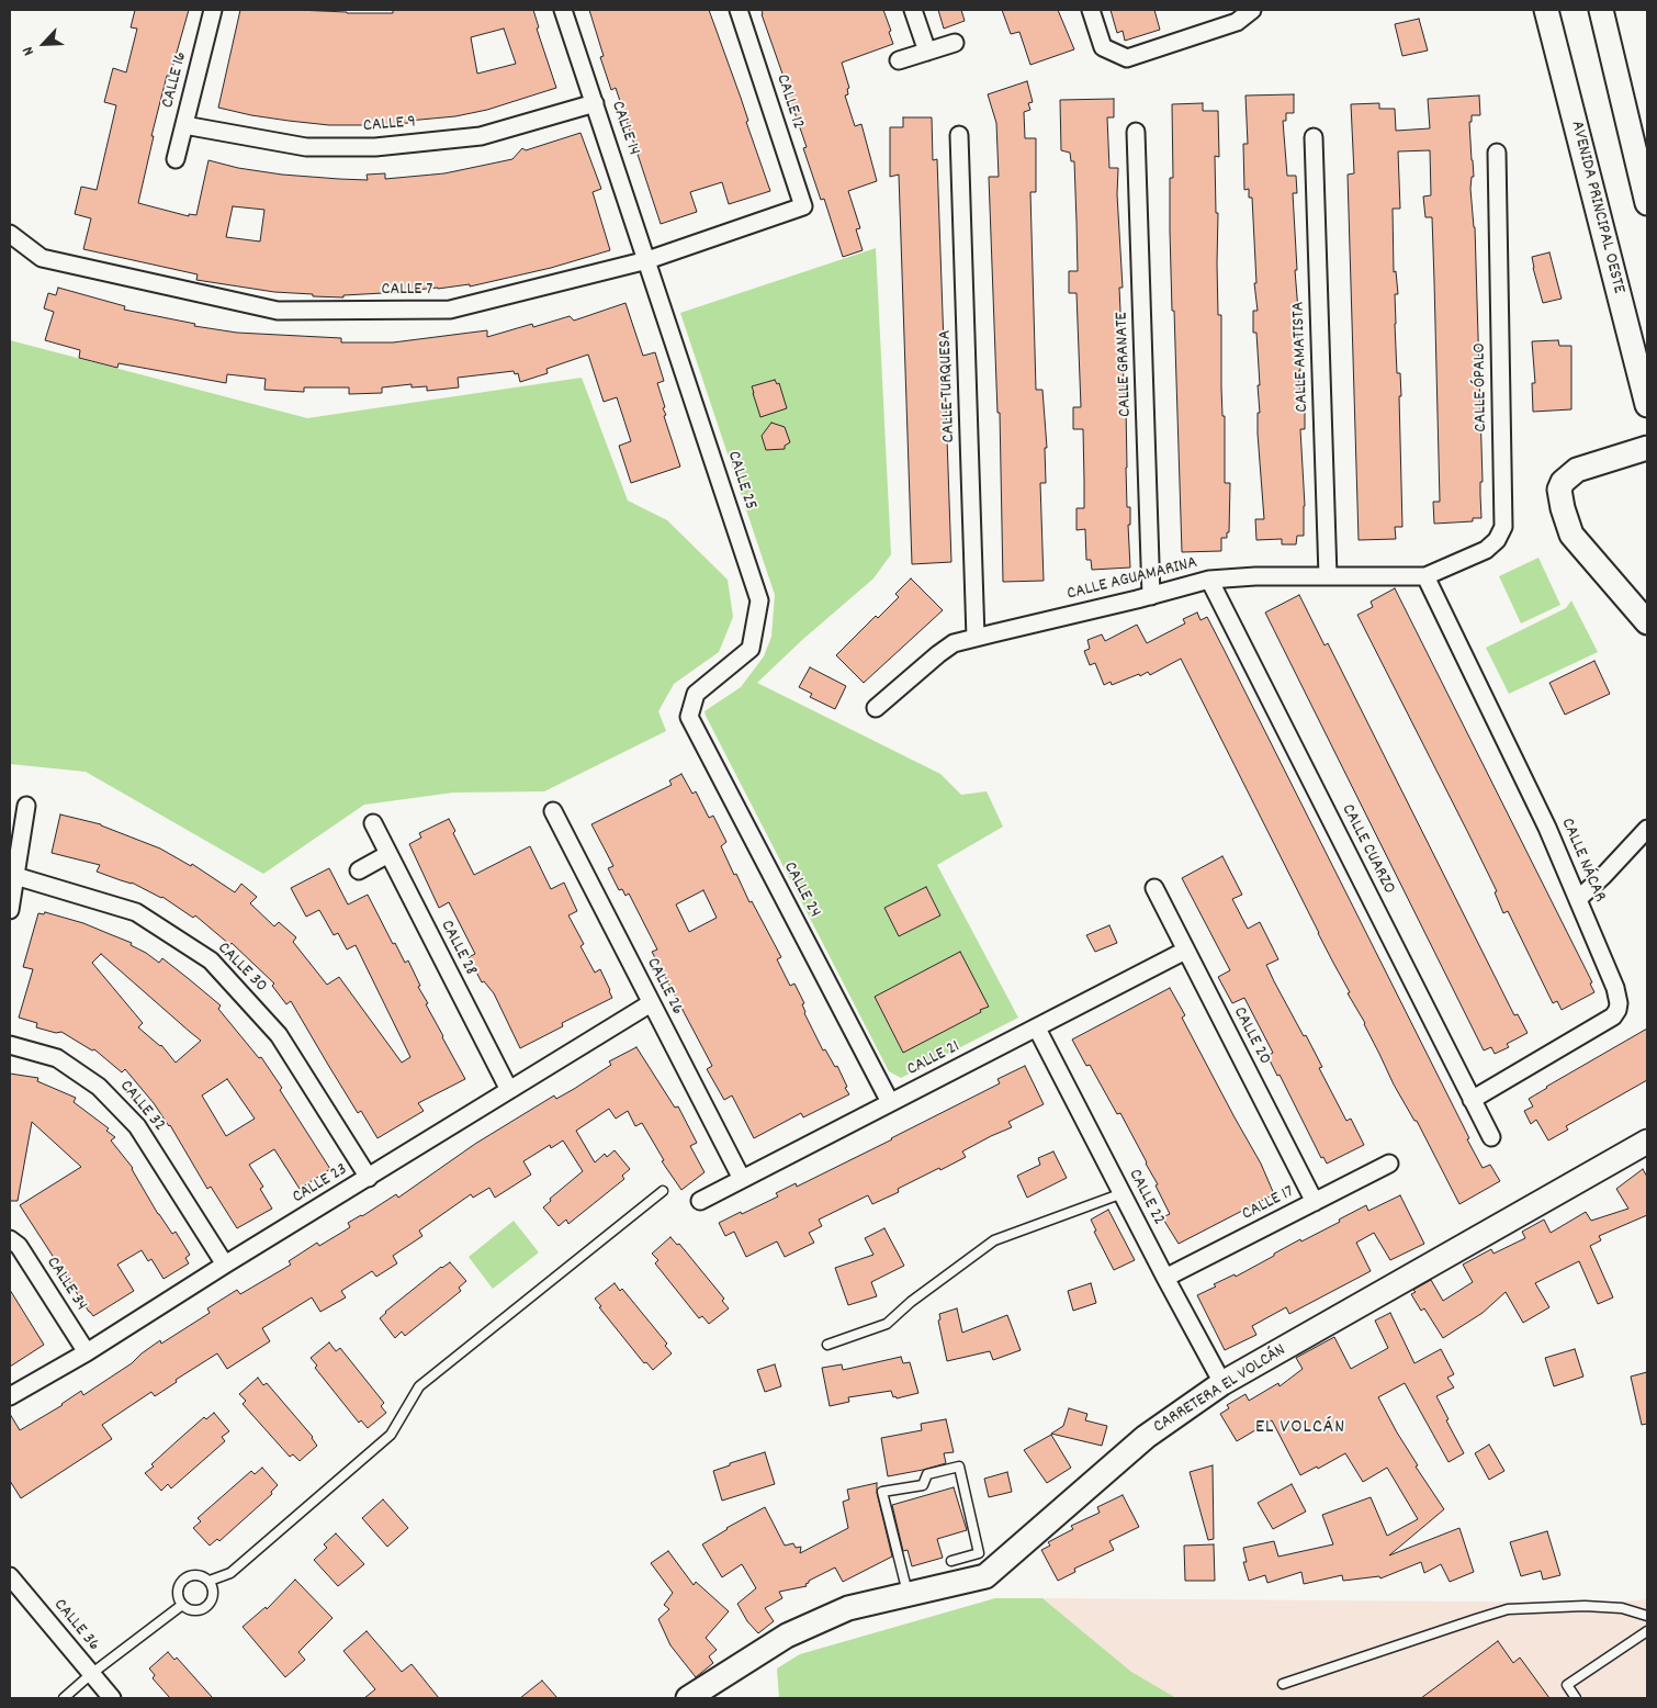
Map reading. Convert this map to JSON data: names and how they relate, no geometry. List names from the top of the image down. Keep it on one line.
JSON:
{"streets":{"street":["CALLE 16","CALLE 12","CALLE 9","CALLE 14","AVENIDA PRINCIPAL OESTE","CALLE 7","CALLE AMATISTA","CALLE GRANATE","CALLE TURQUESA","CALLE ÓPALO","CALLE 25","CALLE AGUAMARINA","CALLE CUARZO","CALLE NÁCAR","CALLE 24","CALLE 28","CALLE 30","CALLE 26","CALLE 20","CALLE 21","CALLE 32","CALLE 23","CALLE 22","CALLE 17","CALLE 34","CARRETERA EL VOLCÁN","CALLE 36"]},"crossings":[["CALLE 16","CALLE 9"],["CALLE 12","CALLE 7"],["CALLE 9","CALLE 14"],["CALLE 14","CALLE 7"],["CALLE 14","CALLE 25"],["CALLE 7","CALLE 25"],["CALLE AMATISTA","CALLE AGUAMARINA"],["CALLE GRANATE","CALLE AGUAMARINA"],["CALLE TURQUESA","CALLE AGUAMARINA"],["CALLE ÓPALO","CALLE AGUAMARINA"],["CALLE ÓPALO","CALLE NÁCAR"],["CALLE 25","CALLE 24"],["CALLE AGUAMARINA","CALLE CUARZO"],["CALLE AGUAMARINA","CALLE NÁCAR"],["CALLE CUARZO","CALLE NÁCAR"],["CALLE 24","CALLE 21"],["CALLE 28","CALLE 23"],["CALLE 30","CALLE 23"],["CALLE 26","CALLE 21"],["CALLE 26","CALLE 23"],["CALLE 20","CALLE 21"],["CALLE 20","CALLE 17"],["CALLE 21","CALLE 22"],["CALLE 32","CALLE 23"],["CALLE 23","CALLE 34"],["CALLE 22","CALLE 17"],["CALLE 22","CARRETERA EL VOLCÁN"]],"districts":["EL VOLCÁN"],"north":"bottom left"}
